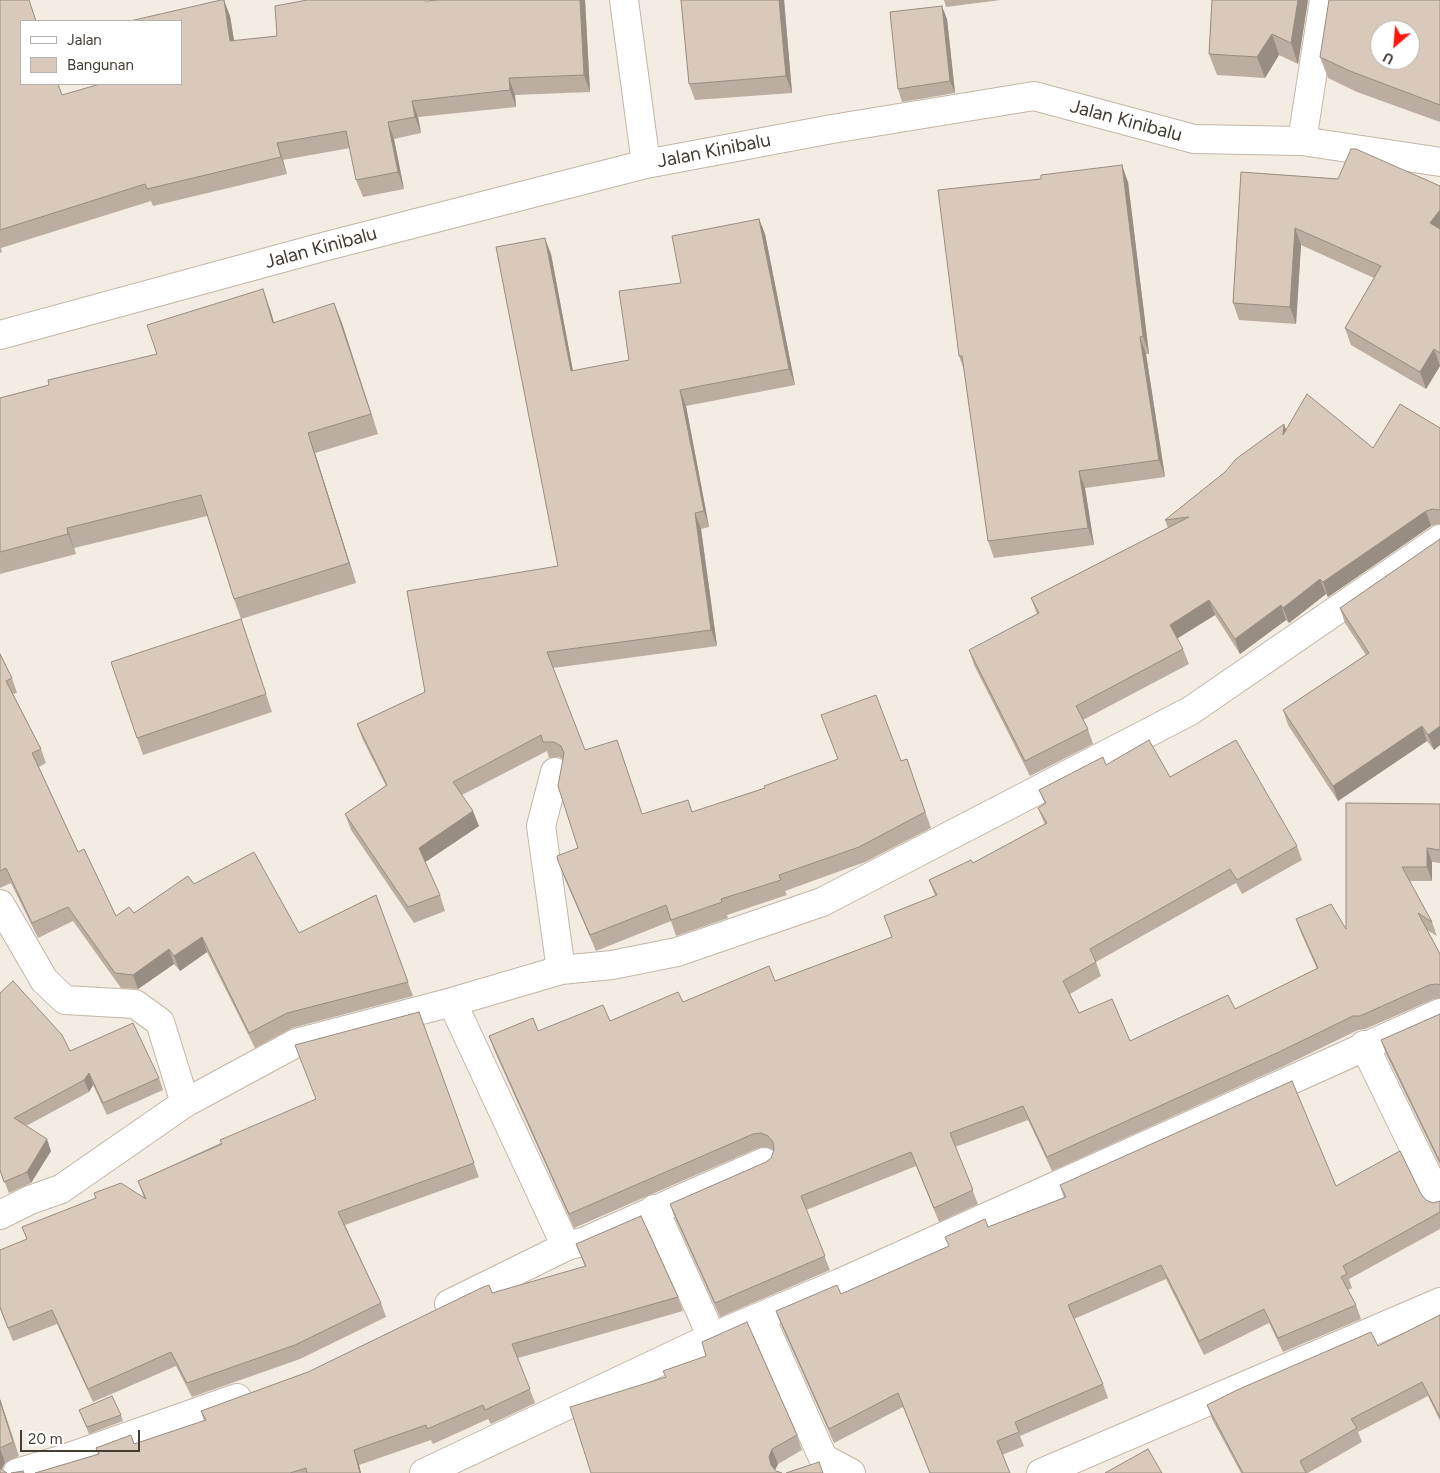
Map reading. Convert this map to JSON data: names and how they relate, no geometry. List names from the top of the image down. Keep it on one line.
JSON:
{"streets":{"street":["Jalan Kinibalu"]},"legend":["Jalan","Bangunan"],"scale_bar":"20 m","north":"bottom left"}
